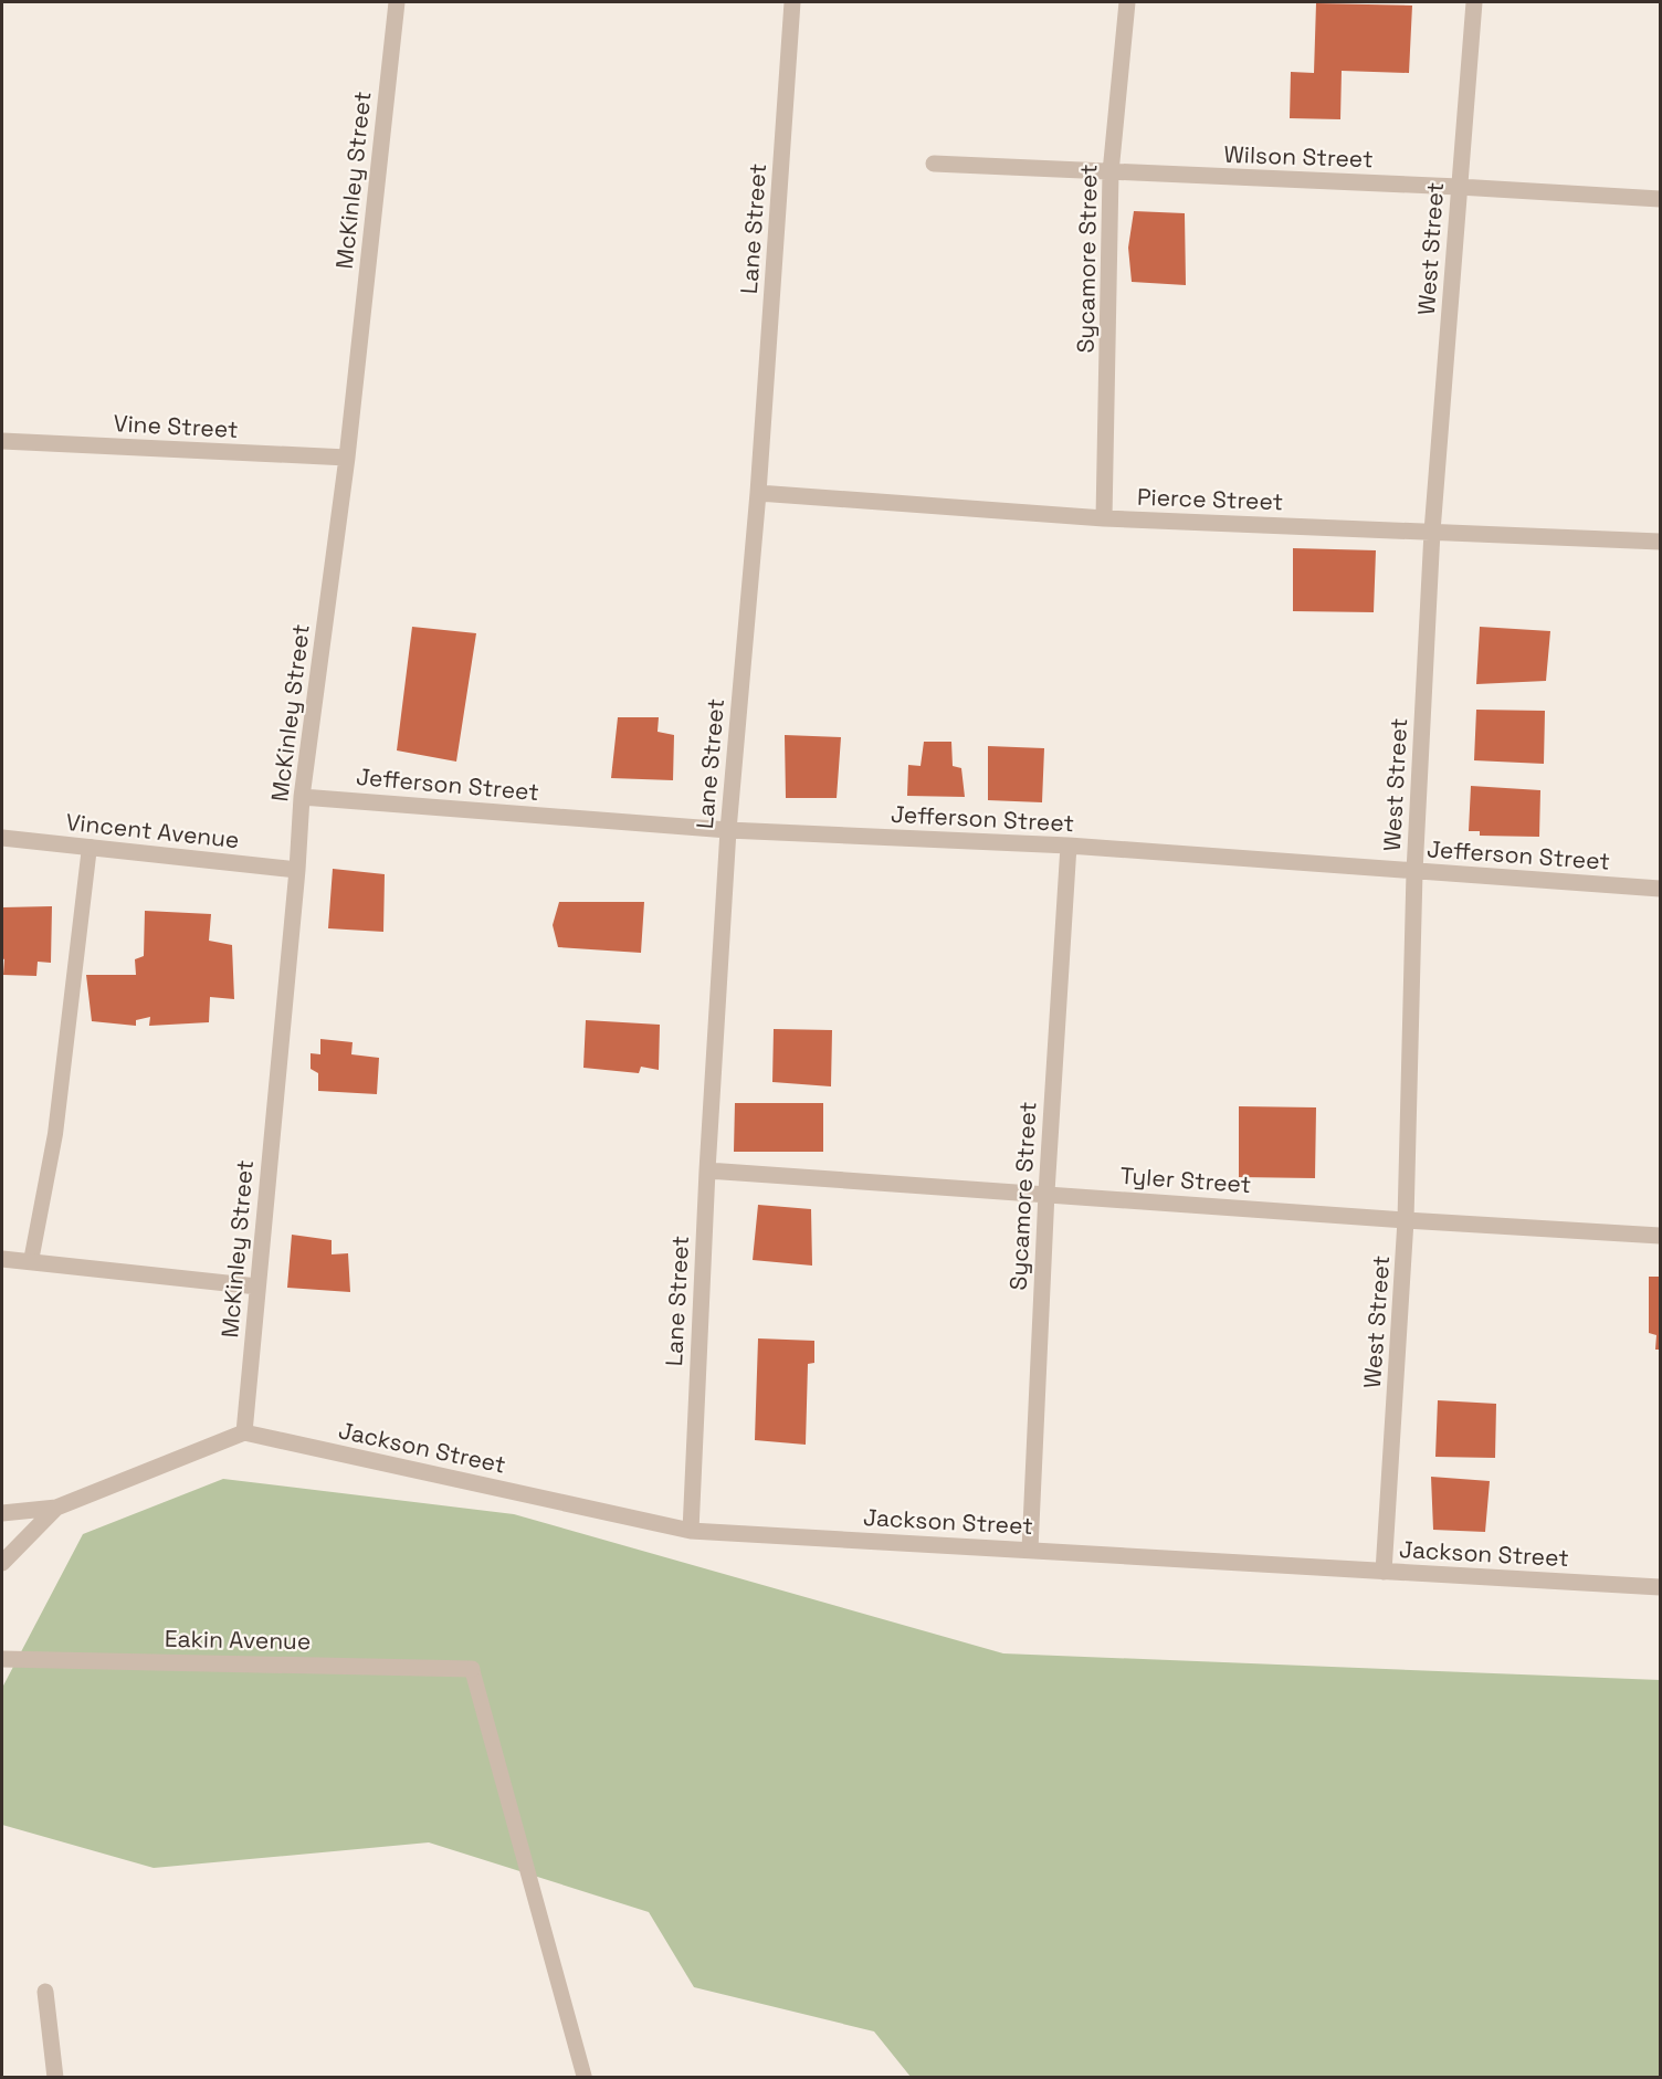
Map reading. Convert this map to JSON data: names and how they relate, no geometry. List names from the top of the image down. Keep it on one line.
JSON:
{"streets":{"street":["Wilson Street","McKinley Street","Lane Street","West Street","Sycamore Street","Vine Street","Pierce Street","Jefferson Street","Vincent Avenue","Tyler Street","Jackson Street","Eakin Avenue"]},"crossings":[["Wilson Street","West Street"],["Wilson Street","Sycamore Street"],["McKinley Street","Vine Street"],["McKinley Street","Jefferson Street"],["McKinley Street","Vincent Avenue"],["McKinley Street","Jackson Street"],["Lane Street","Pierce Street"],["Lane Street","Jefferson Street"],["Lane Street","Tyler Street"],["Lane Street","Jackson Street"],["West Street","Pierce Street"],["West Street","Jefferson Street"],["West Street","Tyler Street"],["West Street","Jackson Street"],["Sycamore Street","Pierce Street"],["Sycamore Street","Jefferson Street"],["Sycamore Street","Tyler Street"],["Sycamore Street","Jackson Street"]]}
